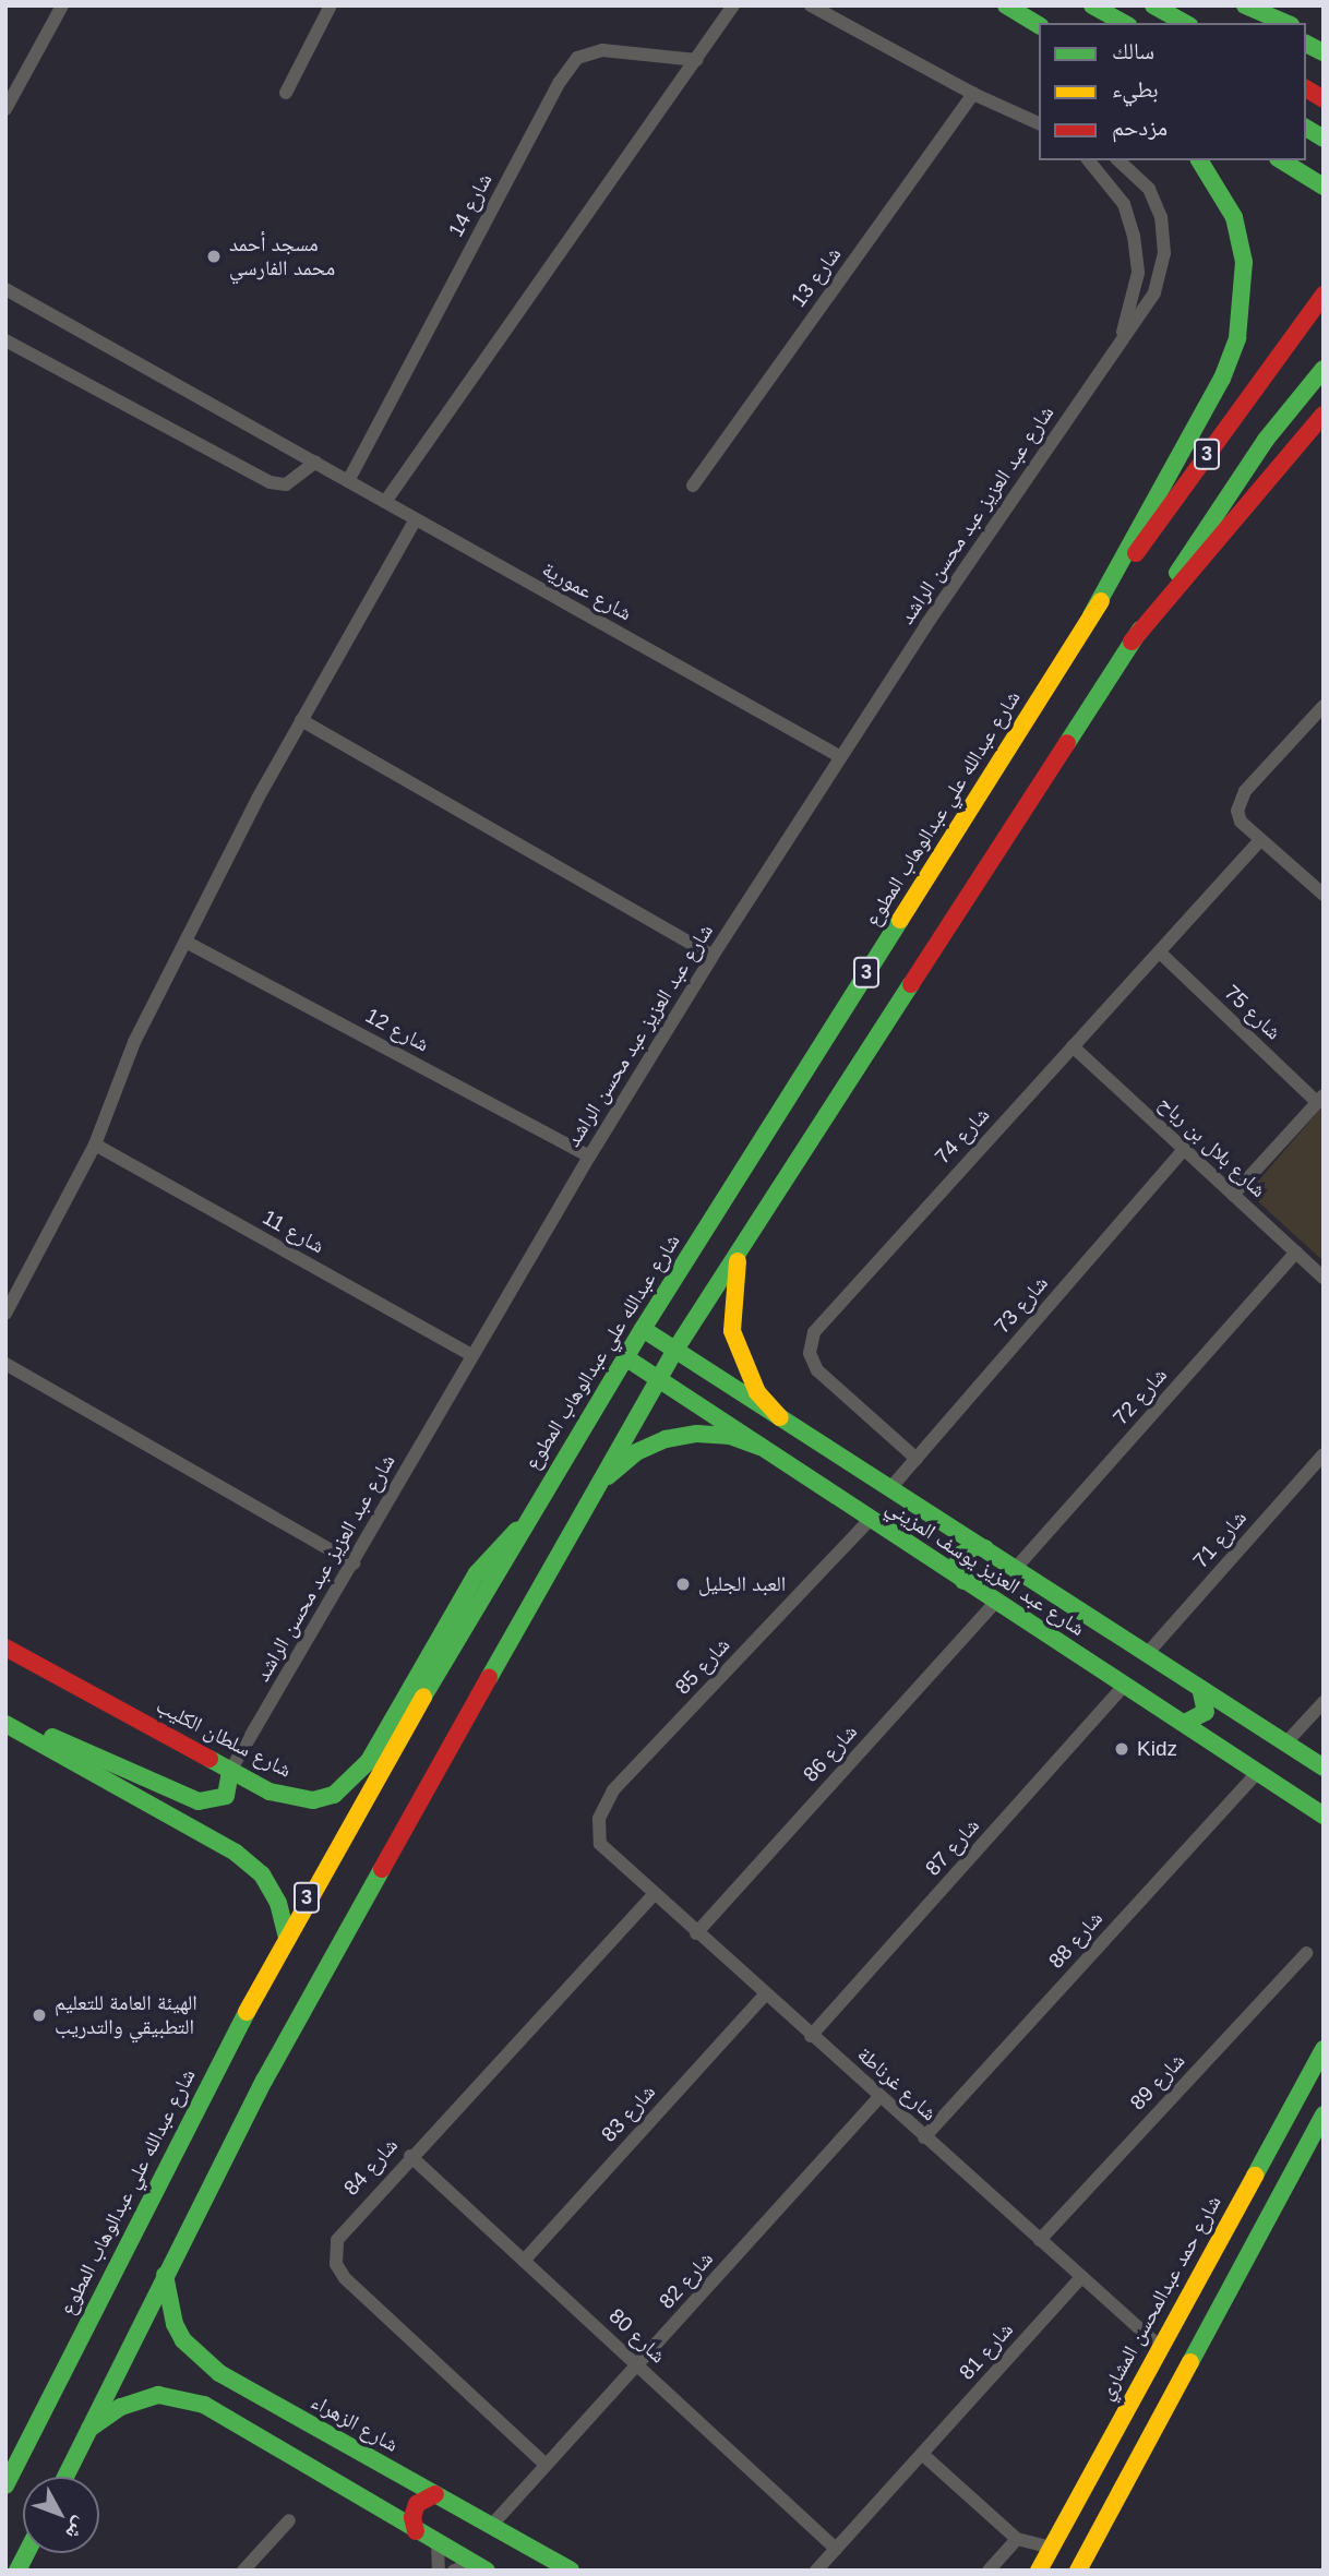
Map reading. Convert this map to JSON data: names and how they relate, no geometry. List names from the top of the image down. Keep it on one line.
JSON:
{"streets":{"main road":["3","شارع عبدالله علي عبدالوهاب المطوع","شارع عبد العزيز يوسف المزيني","شارع سلطان الكليب","شارع حمد عبدالمحسن المشاري","شارع الزهراء"],"street":["شارع 14","شارع 13","شارع عبد العزيز عبد محسن الراشد","شارع عمورية","شارع 75","شارع 12","شارع 74","شارع بلال بن رباح","شارع 11","شارع 73","شارع 72","شارع 71","شارع 85","شارع 86","شارع 87","شارع 88","شارع 89","شارع غرناطة","شارع 83","شارع 84","شارع 82","شارع 80","شارع 81"]},"crossings":[["شارع 14","شارع عمورية"],["3","شارع عبد العزيز يوسف المزيني"],["3","شارع الزهراء"],["شارع عبد العزيز عبد محسن الراشد","شارع عمورية"],["شارع عبد العزيز عبد محسن الراشد","شارع 12"],["شارع عبد العزيز عبد محسن الراشد","شارع 11"],["شارع عبد العزيز عبد محسن الراشد","شارع سلطان الكليب"],["شارع عبدالله علي عبدالوهاب المطوع","شارع عبد العزيز يوسف المزيني"],["شارع عبدالله علي عبدالوهاب المطوع","شارع سلطان الكليب"],["شارع 75","شارع 74"],["شارع 75","شارع بلال بن رباح"],["شارع 74","شارع بلال بن رباح"],["شارع 74","شارع 73"],["شارع بلال بن رباح","شارع 73"],["شارع بلال بن رباح","شارع 72"],["شارع 73","شارع عبد العزيز يوسف المزيني"],["شارع 72","شارع عبد العزيز يوسف المزيني"],["شارع 71","شارع عبد العزيز يوسف المزيني"],["شارع عبد العزيز يوسف المزيني","شارع 85"],["شارع عبد العزيز يوسف المزيني","شارع 86"],["شارع عبد العزيز يوسف المزيني","شارع 87"],["شارع عبد العزيز يوسف المزيني","شارع 88"],["شارع 85","شارع غرناطة"],["شارع 86","شارع غرناطة"],["شارع 87","شارع غرناطة"],["شارع 88","شارع غرناطة"],["شارع 89","شارع غرناطة"],["شارع غرناطة","شارع 83"],["شارع غرناطة","شارع 84"],["شارع غرناطة","شارع 82"],["شارع غرناطة","شارع حمد عبدالمحسن المشاري"],["شارع غرناطة","شارع 81"],["شارع 83","شارع 80"],["شارع 84","شارع 82"],["شارع 84","شارع 80"],["شارع 82","شارع 80"],["شارع 82","شارع الزهراء"],["شارع 80","شارع 81"]],"places":["مسجد أحمد محمد الفارسي","العبد الجليل","Kidz","الهيئة العامة للتعليم التطبيقي والتدريب"],"legend":["سالك","بطيء","مزدحم"],"north":"bottom right"}
